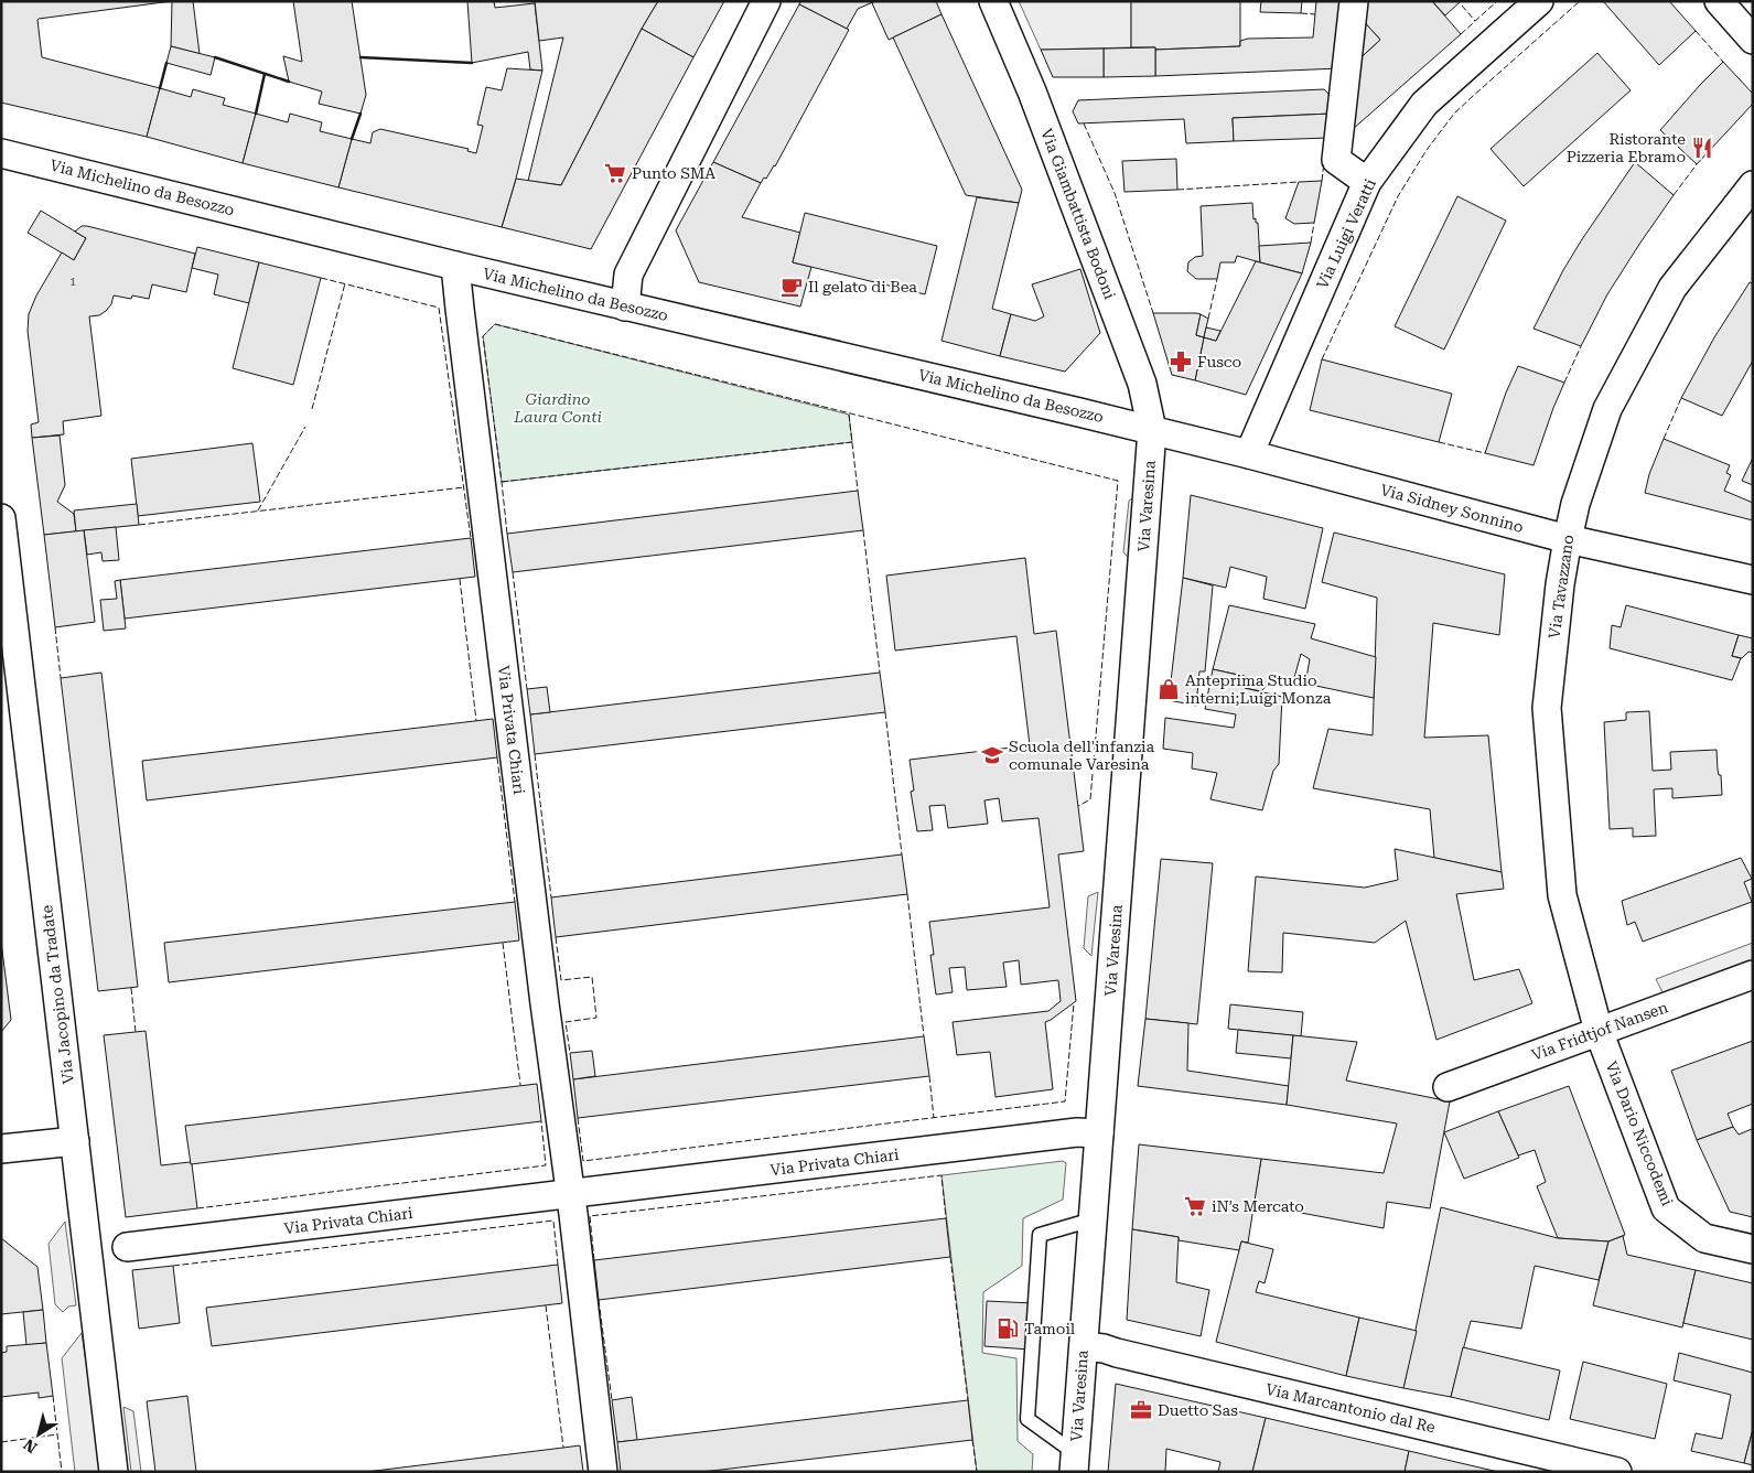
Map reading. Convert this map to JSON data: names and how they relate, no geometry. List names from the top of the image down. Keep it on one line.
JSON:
{"streets":{"street":["Via Michelino da Besozzo","Via Giambattista Bodoni","Via Luigi Veratti","Via Varesina","Via Sidney Sonnino","Via Tavazzano","Via Privata Chiari","Via Jacopino da Tradate","Via Fridtjof Nansen","Via Dario Niccodemi","Via Marcantonio dal Re"]},"crossings":[["Via Michelino da Besozzo","Via Giambattista Bodoni"],["Via Michelino da Besozzo","Via Varesina"],["Via Michelino da Besozzo","Via Sidney Sonnino"],["Via Michelino da Besozzo","Via Privata Chiari"],["Via Giambattista Bodoni","Via Varesina"],["Via Giambattista Bodoni","Via Sidney Sonnino"],["Via Luigi Veratti","Via Sidney Sonnino"],["Via Varesina","Via Sidney Sonnino"],["Via Varesina","Via Privata Chiari"],["Via Varesina","Via Marcantonio dal Re"],["Via Sidney Sonnino","Via Tavazzano"],["Via Tavazzano","Via Fridtjof Nansen"],["Via Tavazzano","Via Dario Niccodemi"],["Via Fridtjof Nansen","Via Dario Niccodemi"]],"parks":["Giardino Laura Conti"],"places":{"restaurant":["Ristorante Pizzeria Ebramo"],"supermarket":["Punto SMA","iN’s Mercato"],"cafe":["Il gelato di Bea"],"pharmacy":["Fusco"],"shop":["Anteprima Studio interni;Luigi Monza"],"school or university":["Scuola dell'infanzia comunale Varesina"],"fuel station":["Tamoil"],"office":["Duetto Sas"]},"house_numbers":["1"],"north":"bottom left"}
